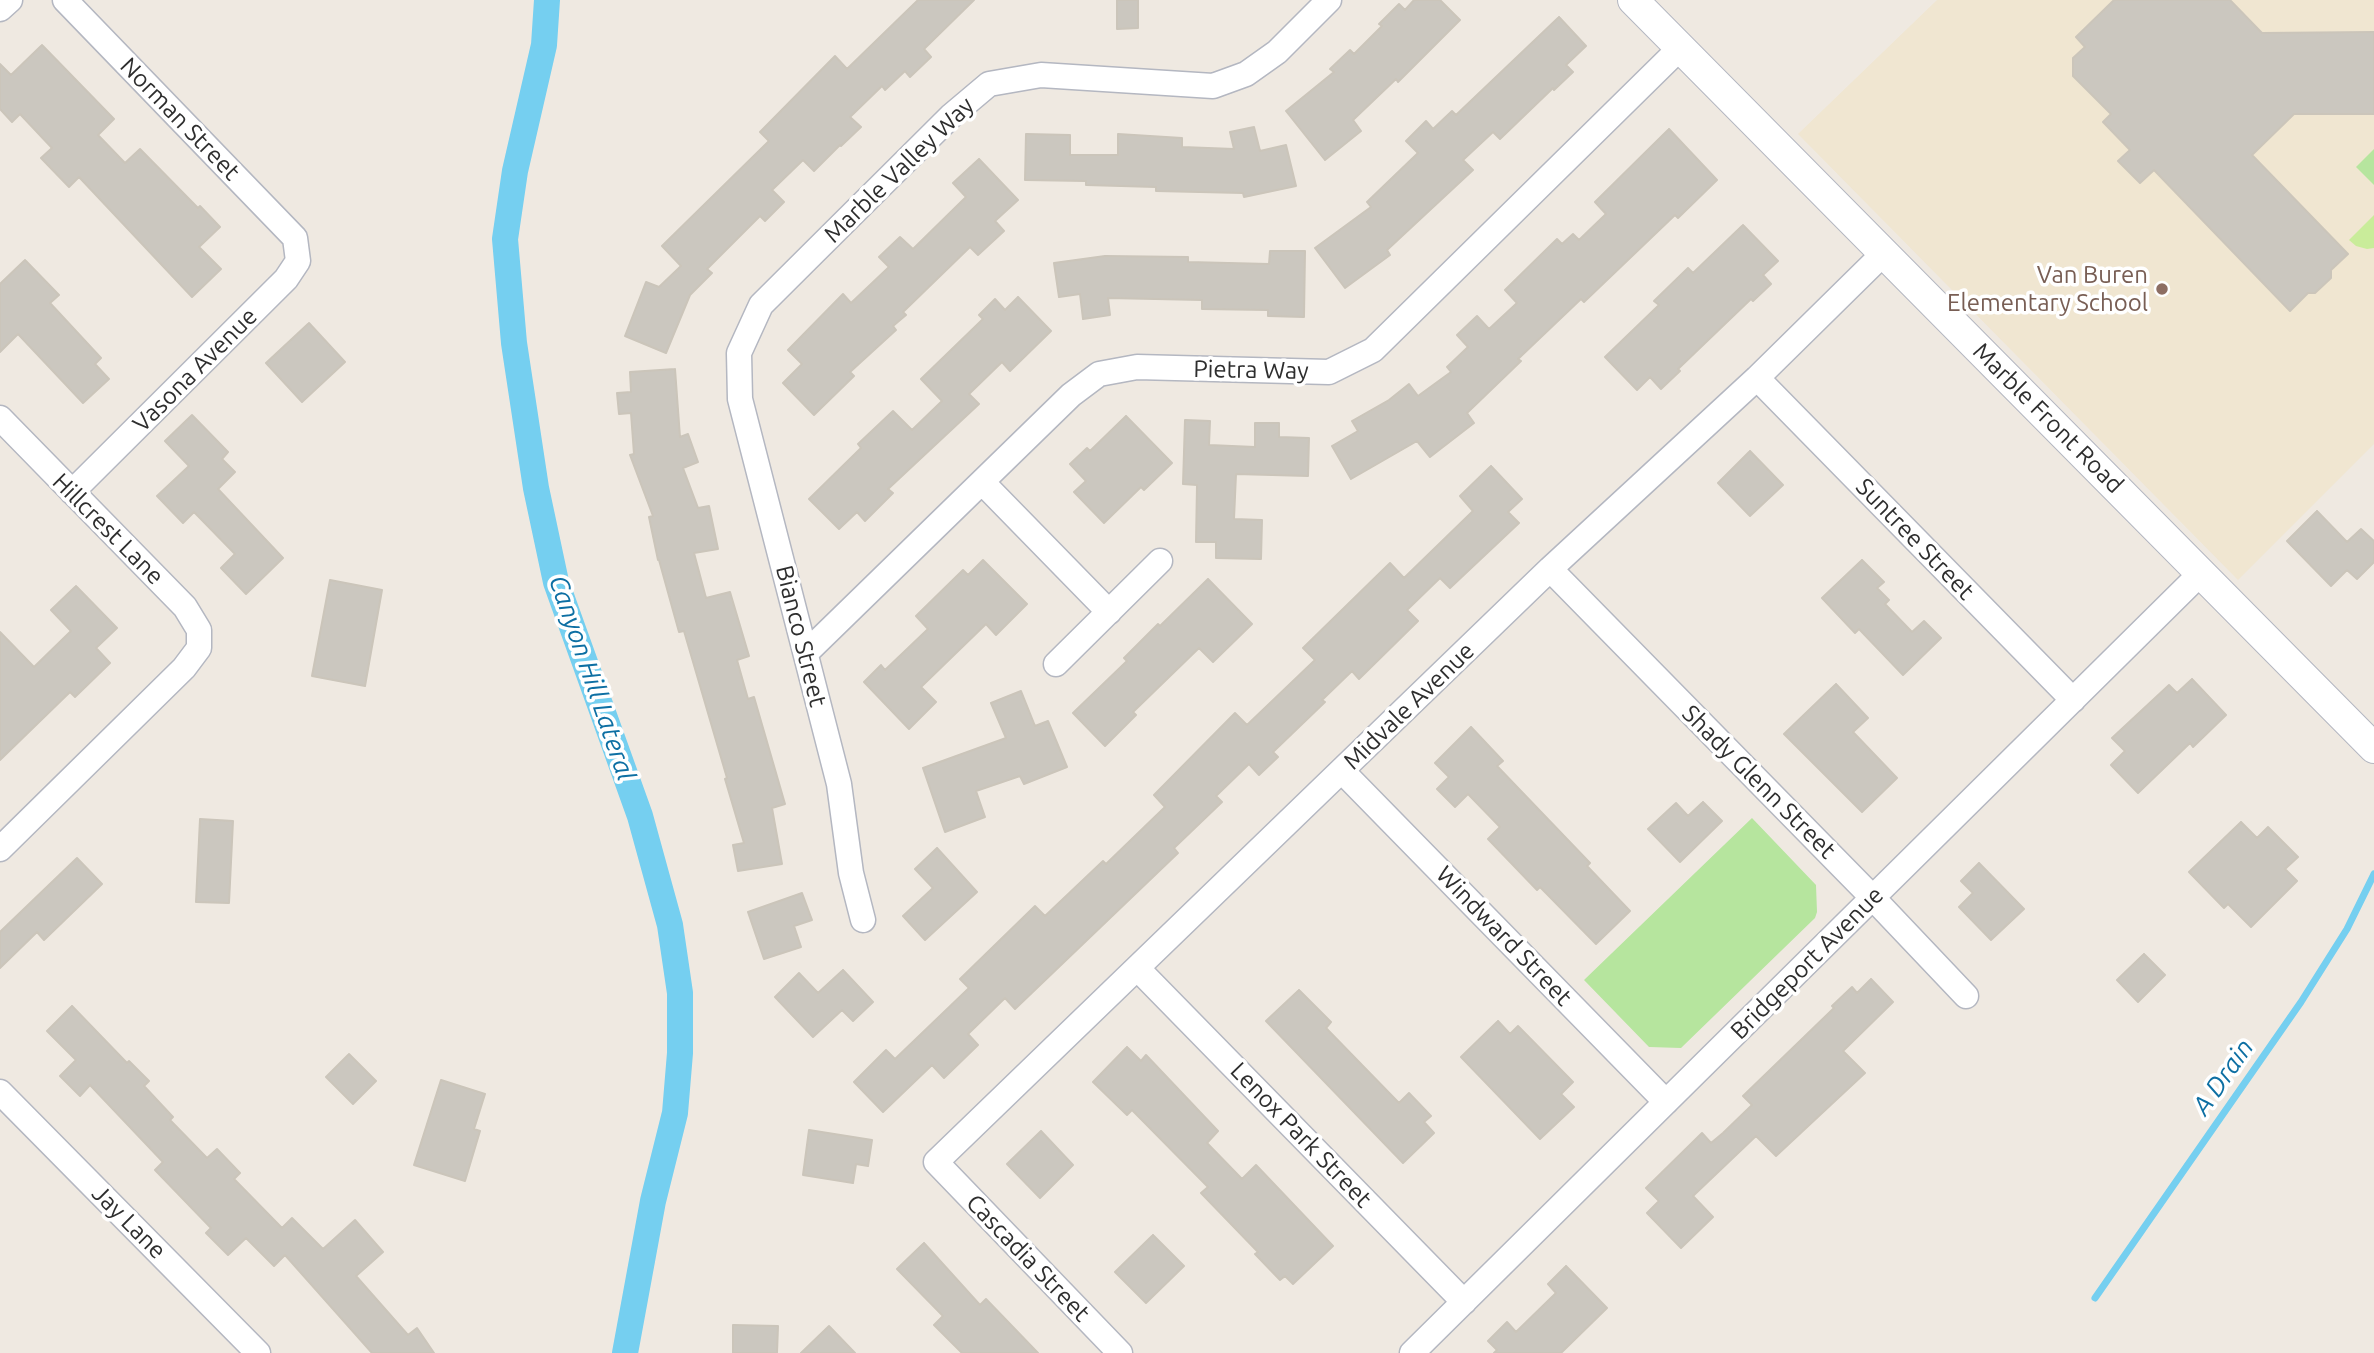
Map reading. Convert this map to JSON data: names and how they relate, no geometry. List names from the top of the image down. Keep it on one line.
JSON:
{"streets":{"street":["Norman Street","Marble Valley Way","Vasona Avenue","Pietra Way","Marble Front Road","Hillcrest Lane","Suntree Street","Bianco Street","Midvale Avenue","Shady Glenn Street","Windward Street","Bridgeport Avenue","Lenox Park Street","Jay Lane","Cascadia Street"]},"crossings":[["Norman Street","Vasona Avenue"],["Marble Valley Way","Bianco Street"],["Vasona Avenue","Hillcrest Lane"],["Pietra Way","Marble Front Road"],["Pietra Way","Bianco Street"],["Marble Front Road","Midvale Avenue"],["Marble Front Road","Bridgeport Avenue"],["Suntree Street","Midvale Avenue"],["Suntree Street","Bridgeport Avenue"],["Midvale Avenue","Shady Glenn Street"],["Midvale Avenue","Windward Street"],["Midvale Avenue","Lenox Park Street"],["Midvale Avenue","Cascadia Street"],["Shady Glenn Street","Bridgeport Avenue"],["Windward Street","Bridgeport Avenue"],["Bridgeport Avenue","Lenox Park Street"]],"water":["Canyon Hill Lateral","A Drain"],"places":["Van Buren Elementary School"]}
